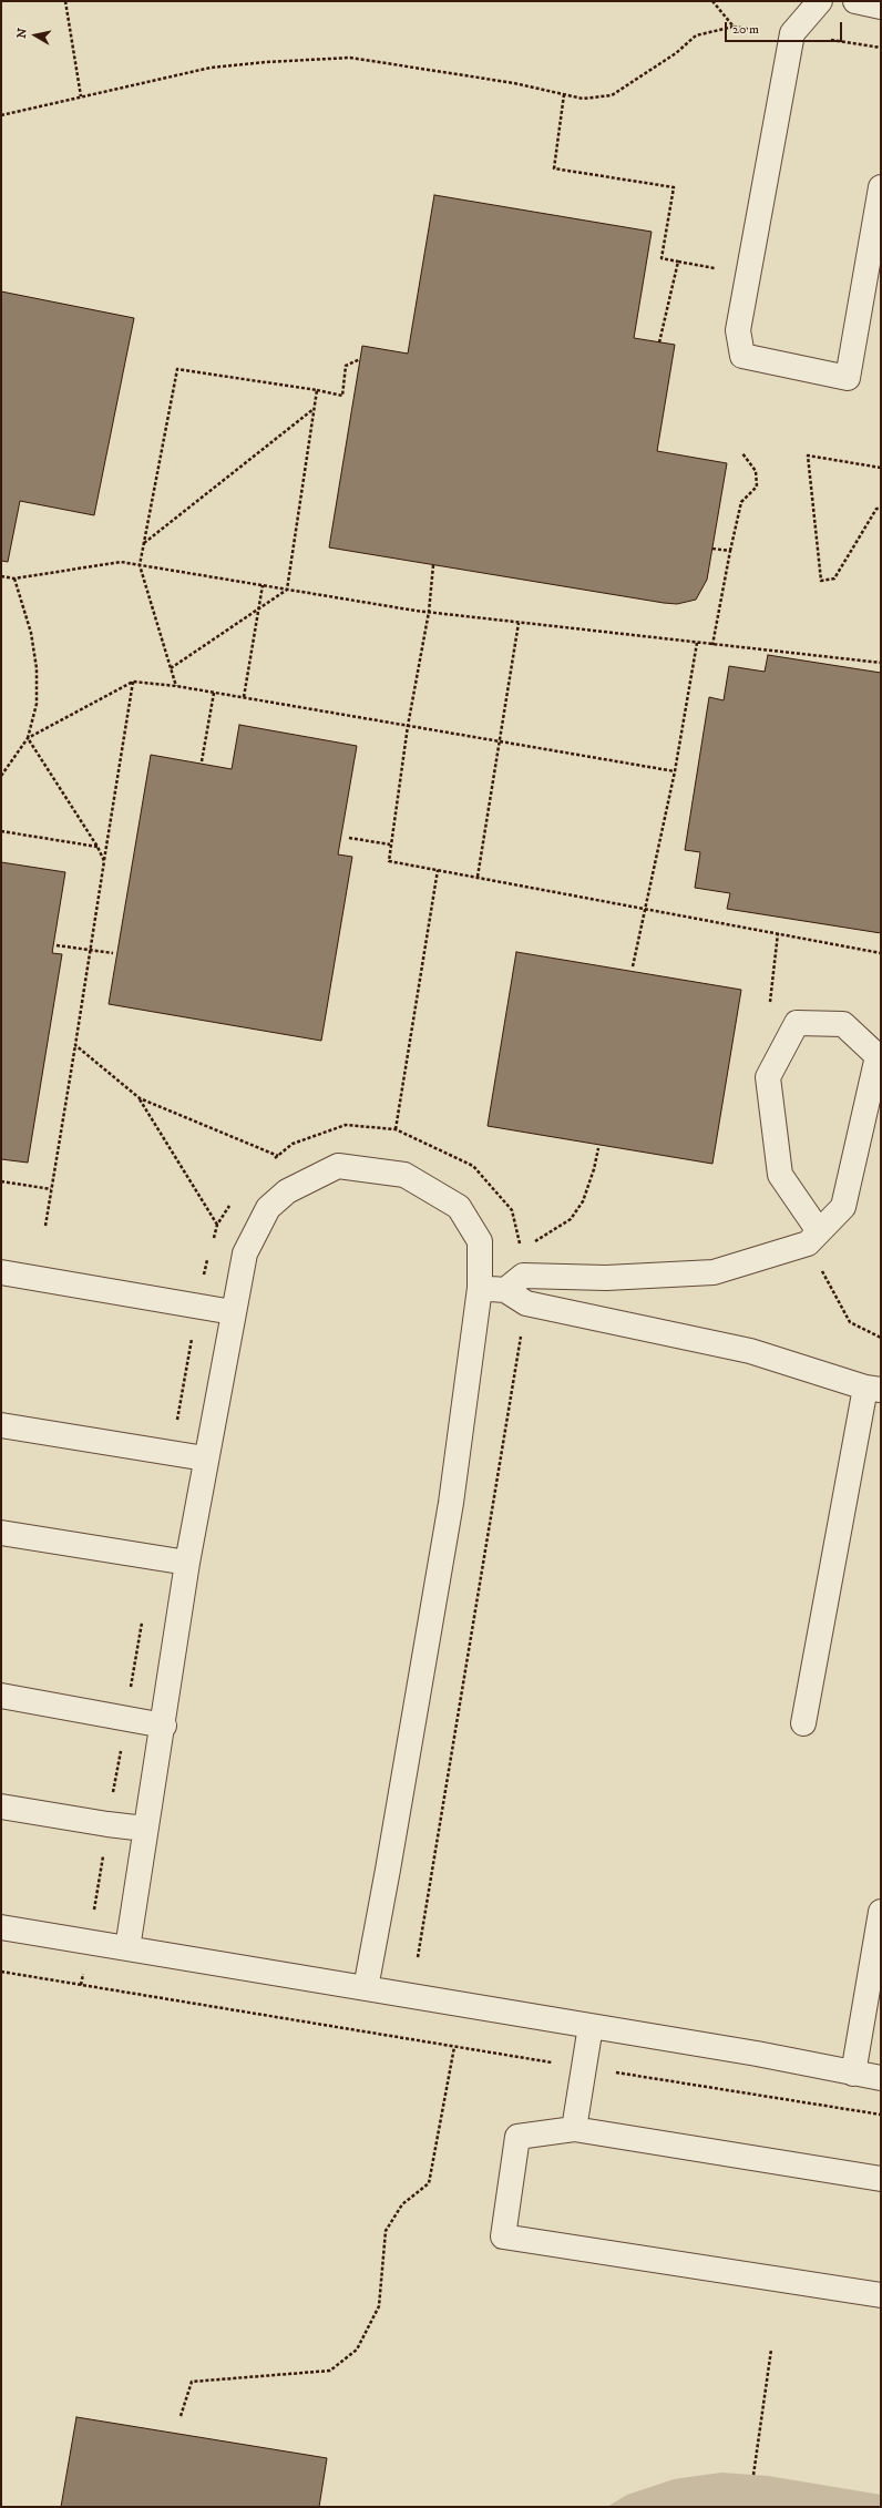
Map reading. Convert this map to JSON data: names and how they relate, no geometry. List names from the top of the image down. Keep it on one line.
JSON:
{"scale_bar":"20 m","north":"left"}
